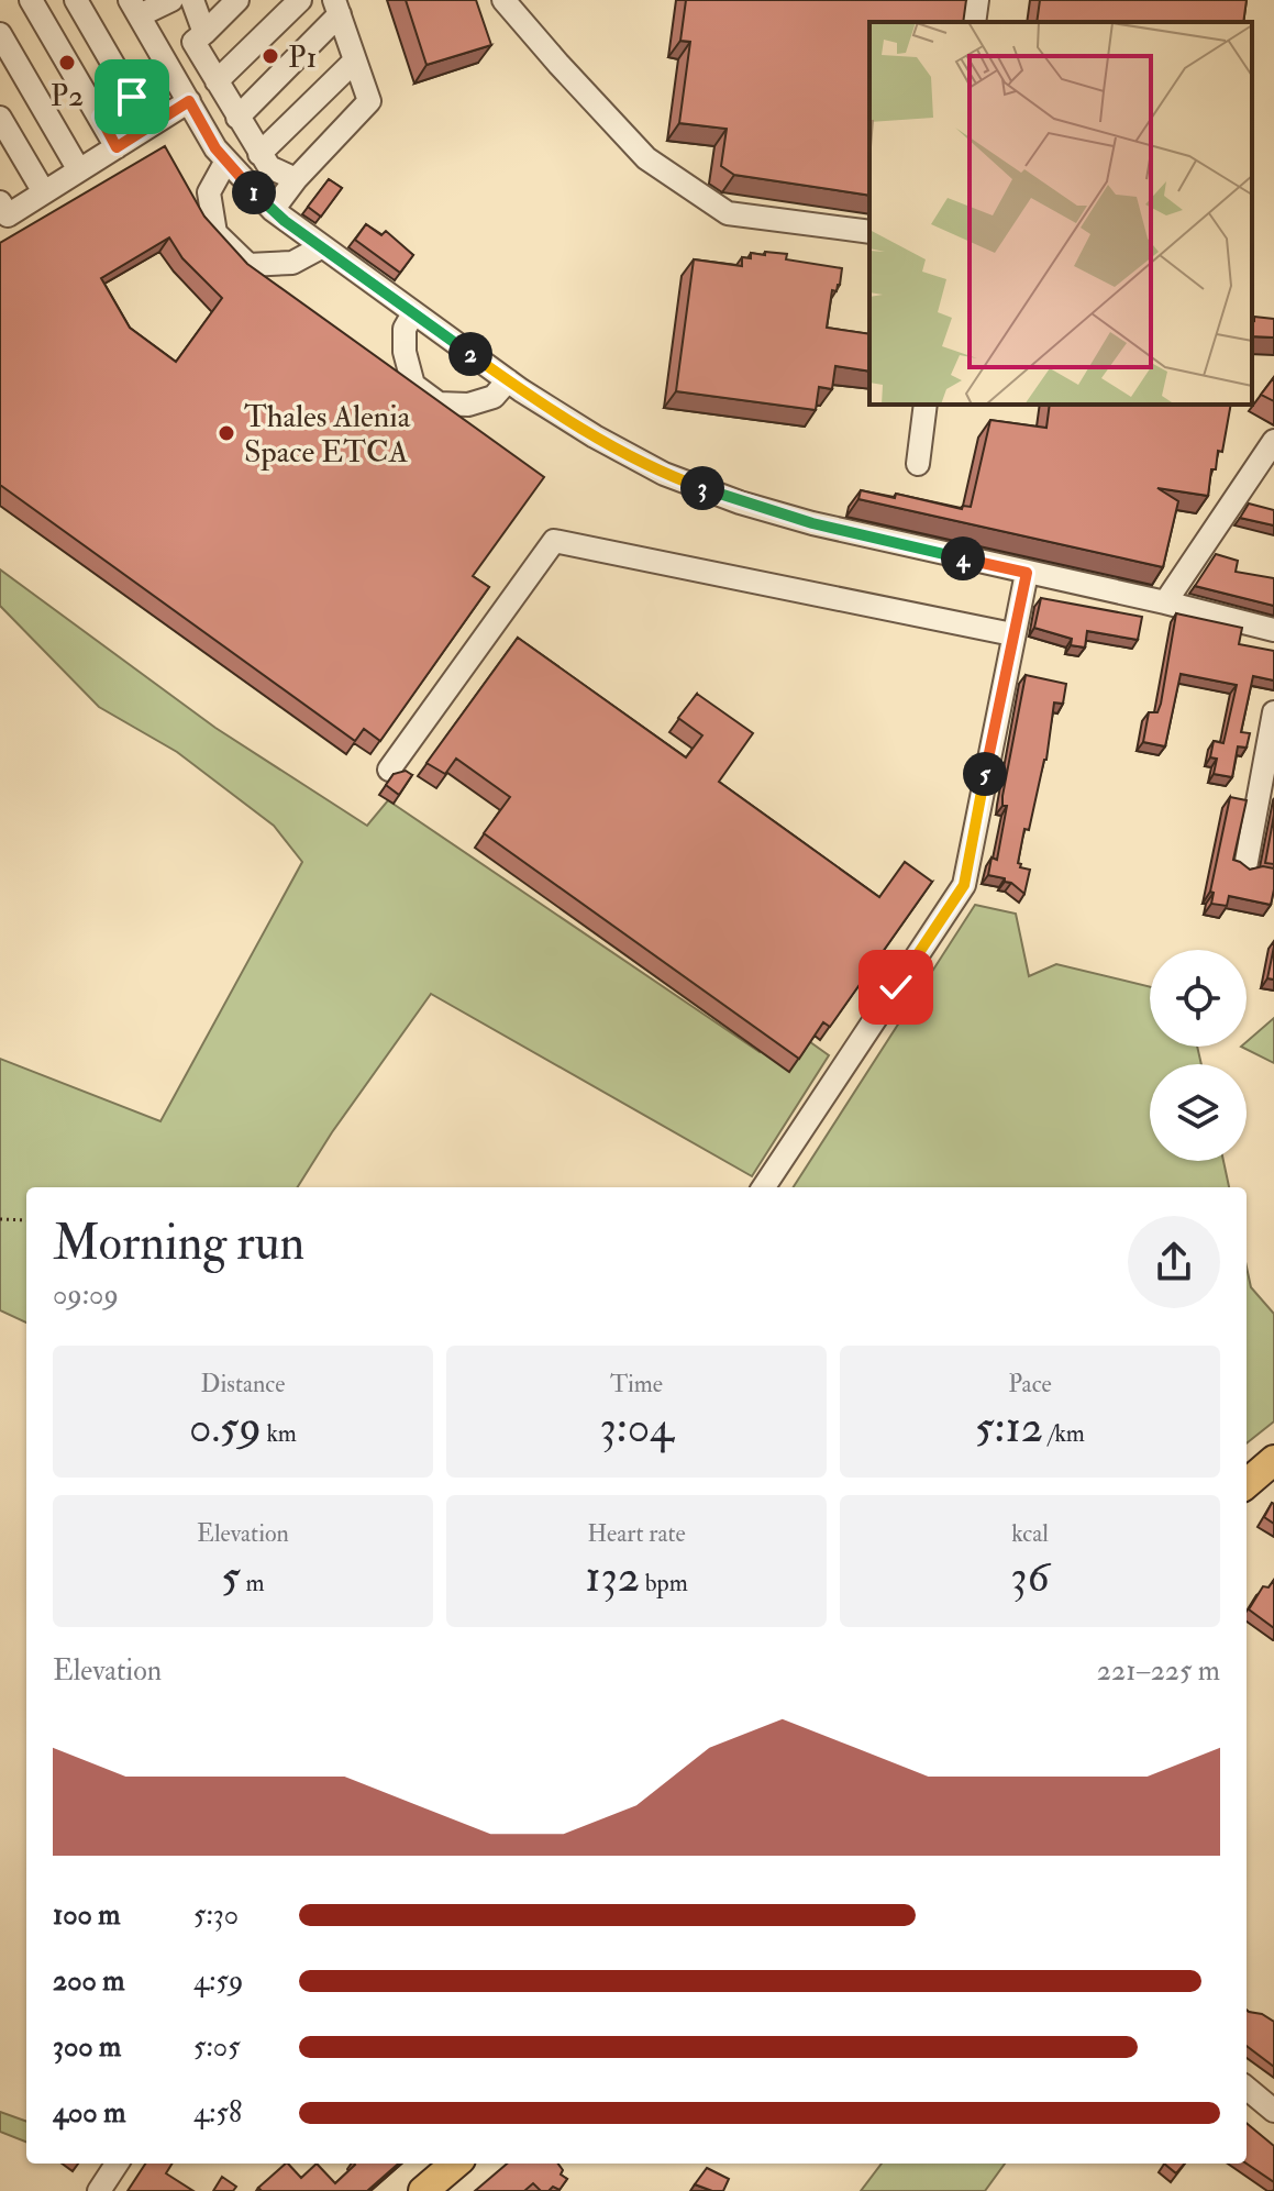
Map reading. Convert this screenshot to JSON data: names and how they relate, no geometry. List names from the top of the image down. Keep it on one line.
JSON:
{"places":["P1","P2","Thales Alenia Space ETCA"],"page":{"pins":["1","2","3","4","5"],"heading":["Morning run","09:09"],"stats":[["Distance","0.59 km"],["Time","3:04"],["Pace","5:12 /km"],["Elevation","5 m"],["Heart rate","132 bpm"],["kcal","36"]],"chart":["Elevation","221–225 m"],"list":[{"name":"100 m","note":"5:30"},{"name":"200 m","note":"4:59"},{"name":"300 m","note":"5:05"},{"name":"400 m","note":"4:58"}]}}
